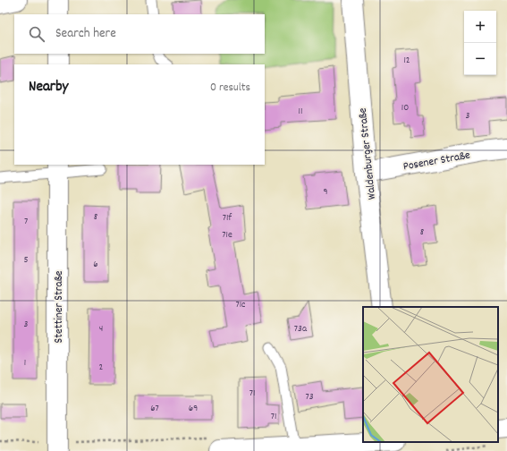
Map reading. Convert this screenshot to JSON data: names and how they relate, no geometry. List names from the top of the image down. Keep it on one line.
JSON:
{"streets":{"street":["Waldenburger Straße","Posener Straße","Stettiner Straße"]},"crossings":[["Waldenburger Straße","Posener Straße"]],"house_numbers":["12","10","11","3","9","8","71f","7","8","71e","5","6","71c","3","4","73a","1","2","71","73","67","69","71"],"page":{"map_buttons":["+","−"],"search":"Search here","heading":["Nearby","0 results"]}}
